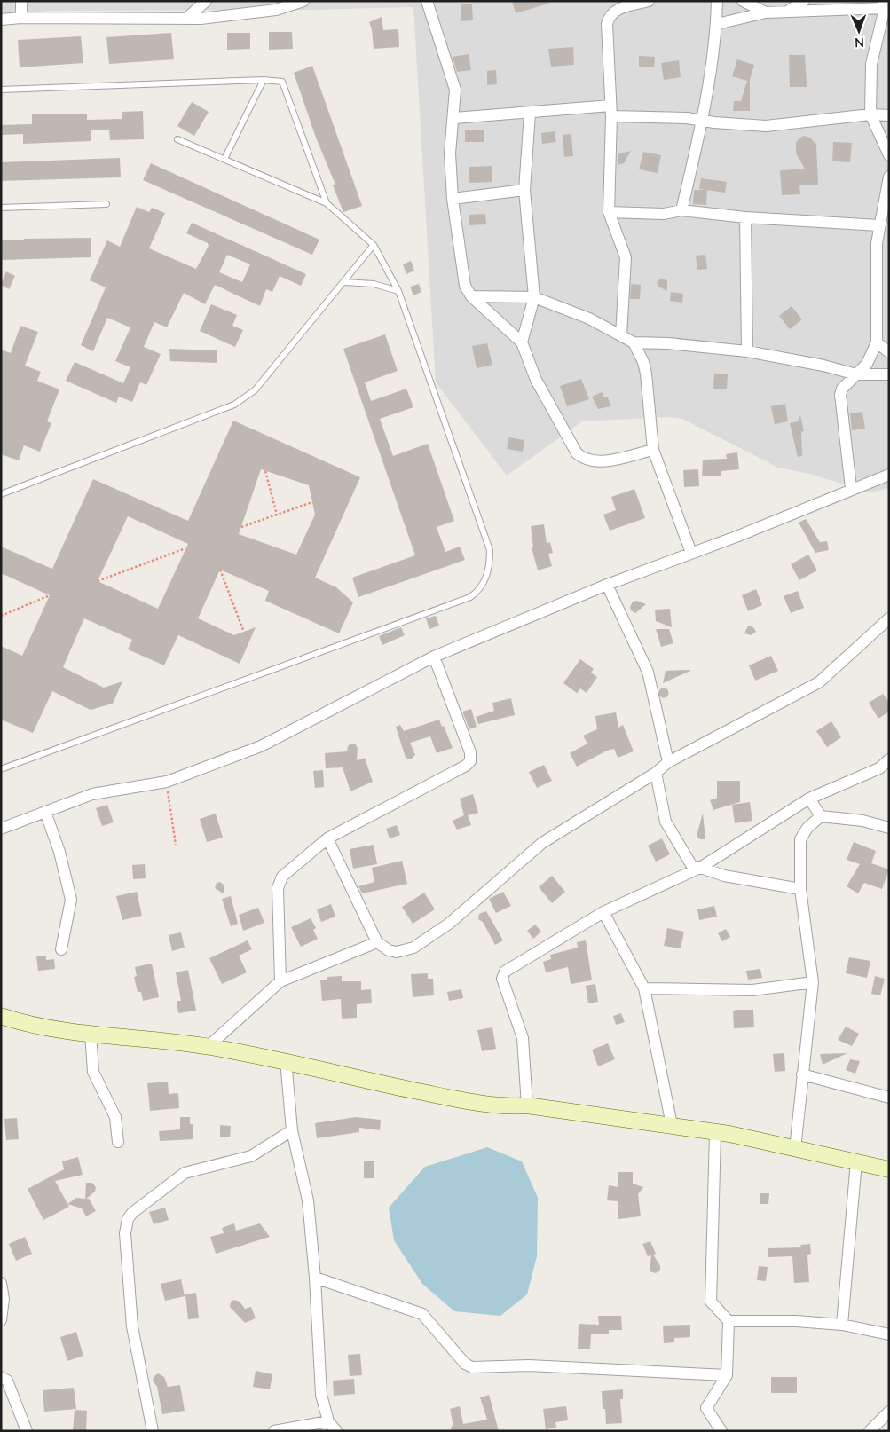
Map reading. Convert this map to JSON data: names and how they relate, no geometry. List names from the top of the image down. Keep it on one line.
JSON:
{"north":"bottom"}
